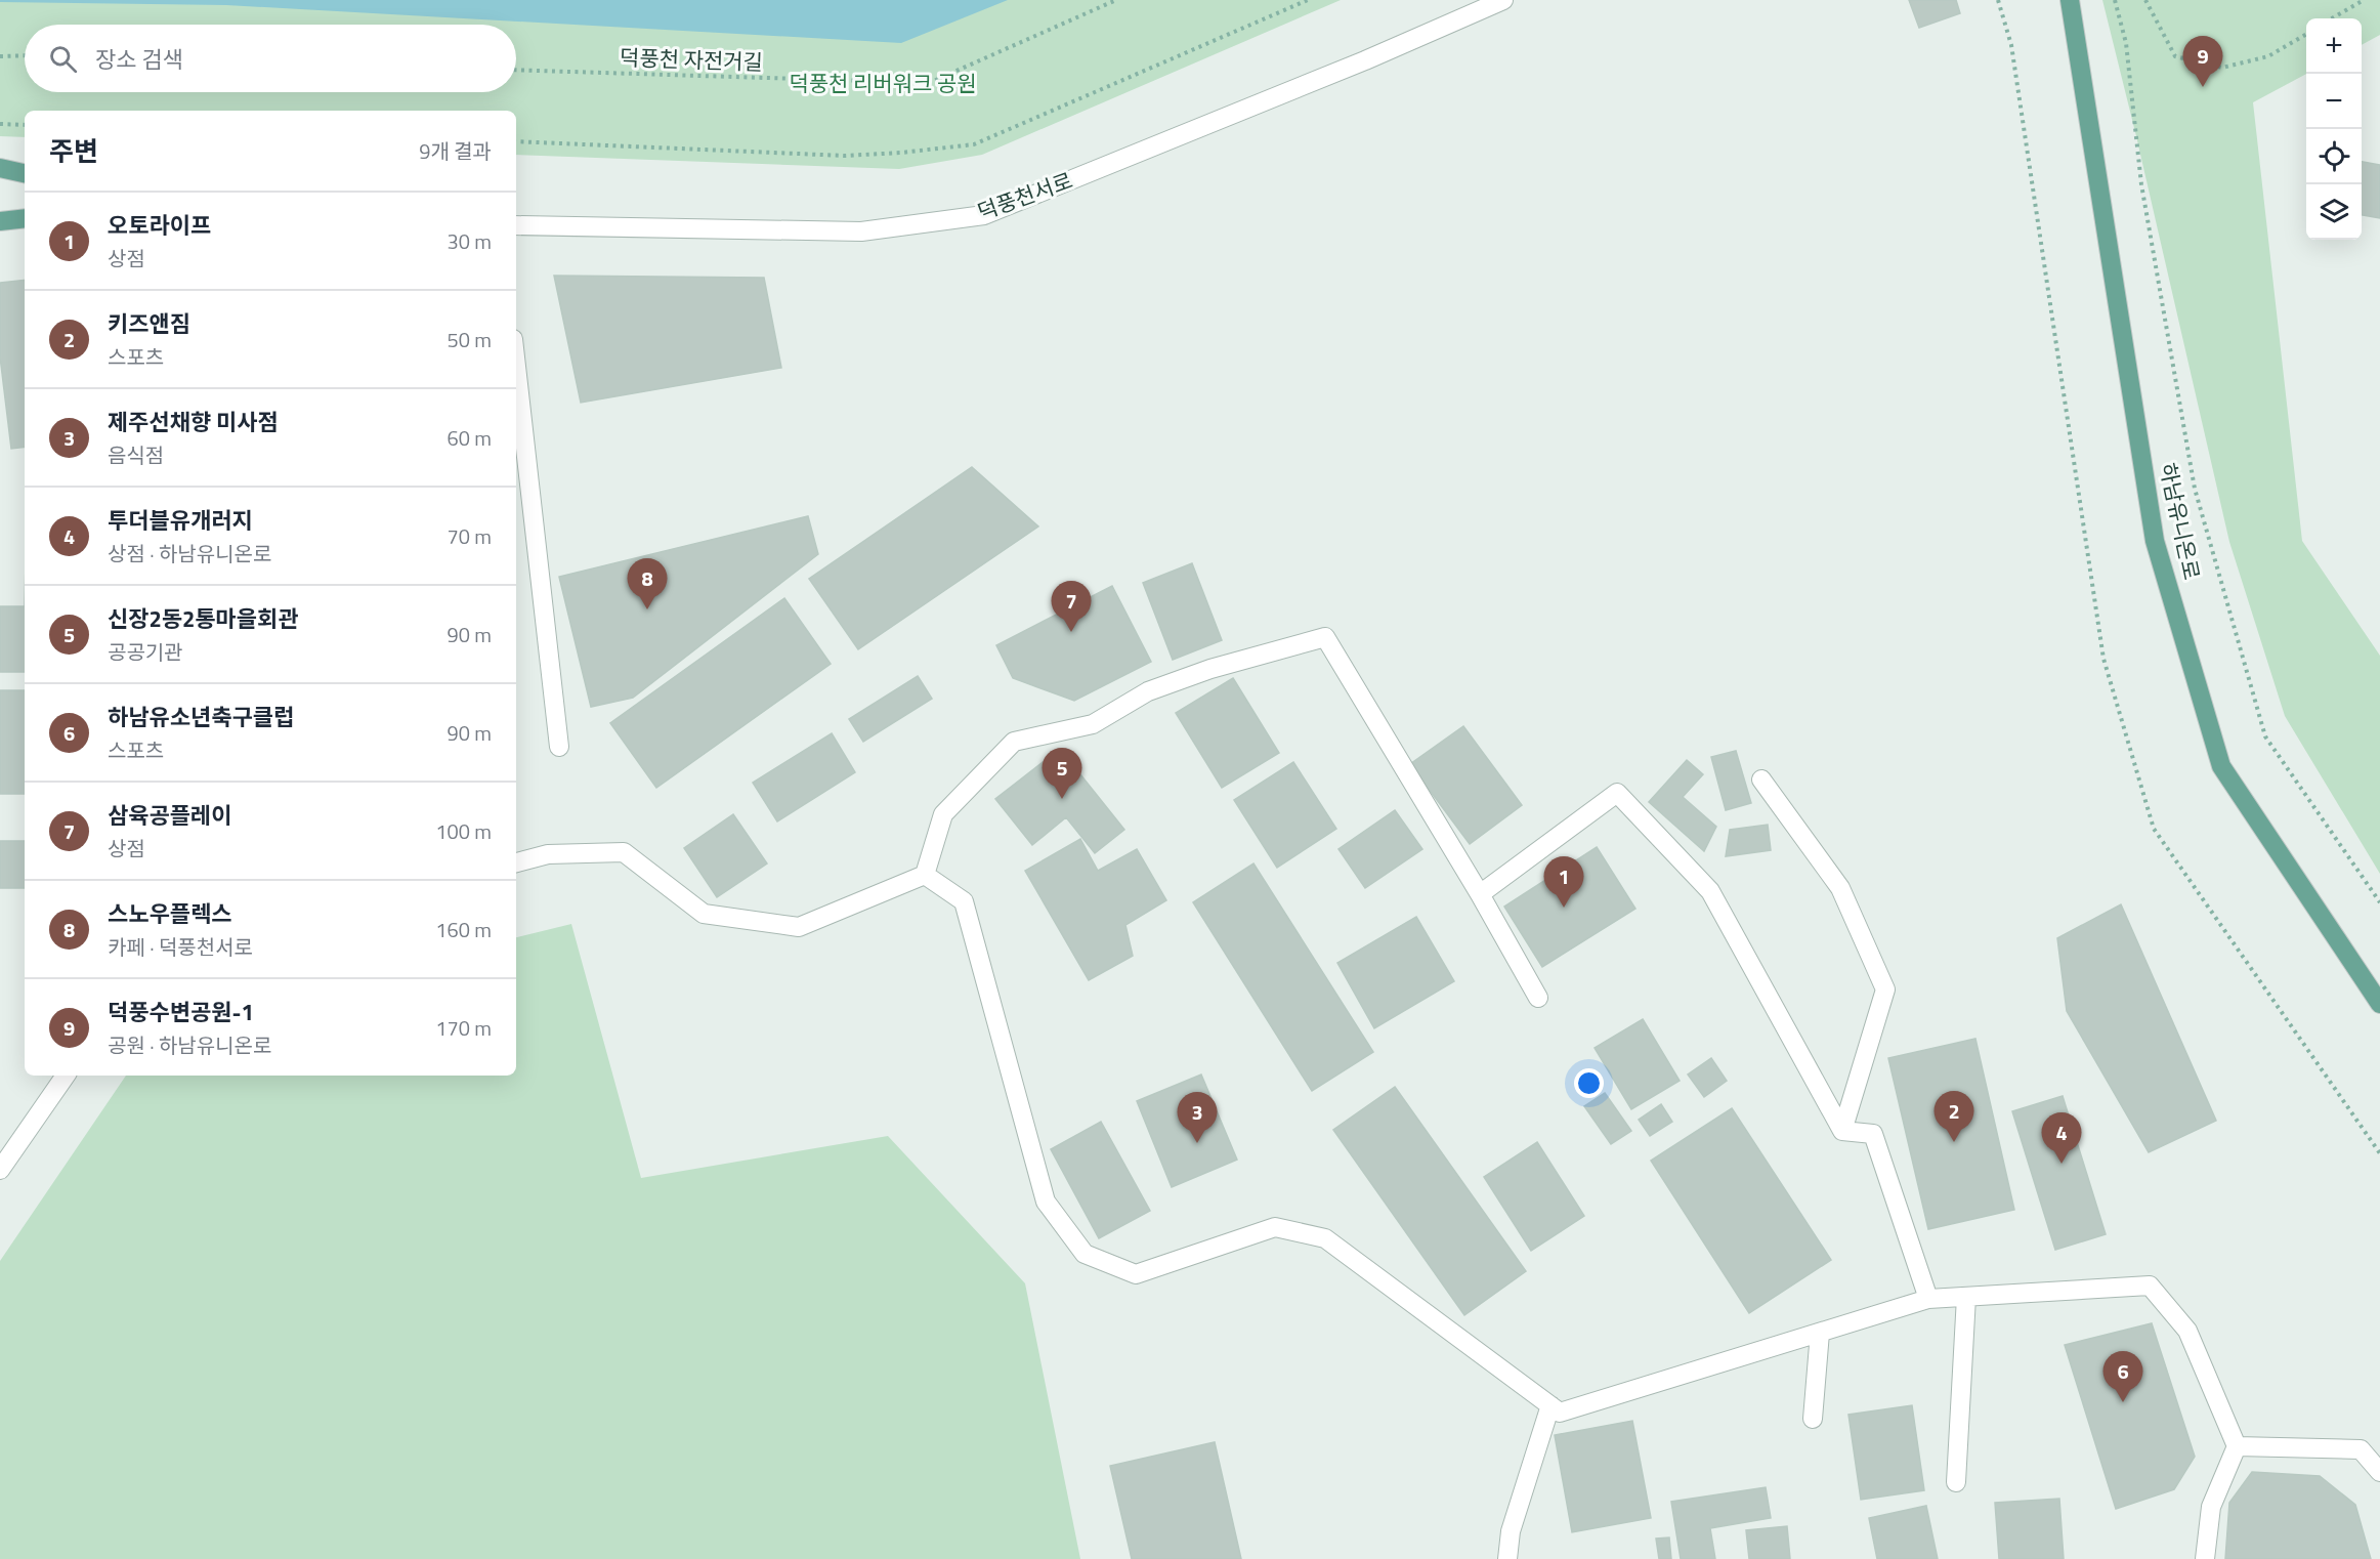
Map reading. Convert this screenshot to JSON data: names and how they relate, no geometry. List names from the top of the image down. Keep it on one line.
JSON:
{"streets":{"main road":["하남유니온로"],"street":["덕풍천서로"],"path":["덕풍천 자전거길"]},"parks":["덕풍천 리버워크 공원"],"page":{"map_buttons":["+","−"],"search":"장소 검색","pins":["9","8","7","5","1","2","3","4","6"],"heading":["주변","9개 결과"],"list":[{"mark":"1","name":"오토라이프","note":"상점","value":"30 m"},{"mark":"2","name":"키즈앤짐","note":"스포츠","value":"50 m"},{"mark":"3","name":"제주선채향 미사점","note":"음식점","value":"60 m"},{"mark":"4","name":"투더블유개러지","note":"상점 · 하남유니온로","value":"70 m"},{"mark":"5","name":"신장2동2통마을회관","note":"공공기관","value":"90 m"},{"mark":"6","name":"하남유소년축구클럽","note":"스포츠","value":"90 m"},{"mark":"7","name":"삼육공플레이","note":"상점","value":"100 m"},{"mark":"8","name":"스노우플렉스","note":"카페 · 덕풍천서로","value":"160 m"},{"mark":"9","name":"덕풍수변공원-1","note":"공원 · 하남유니온로","value":"170 m"}]}}
